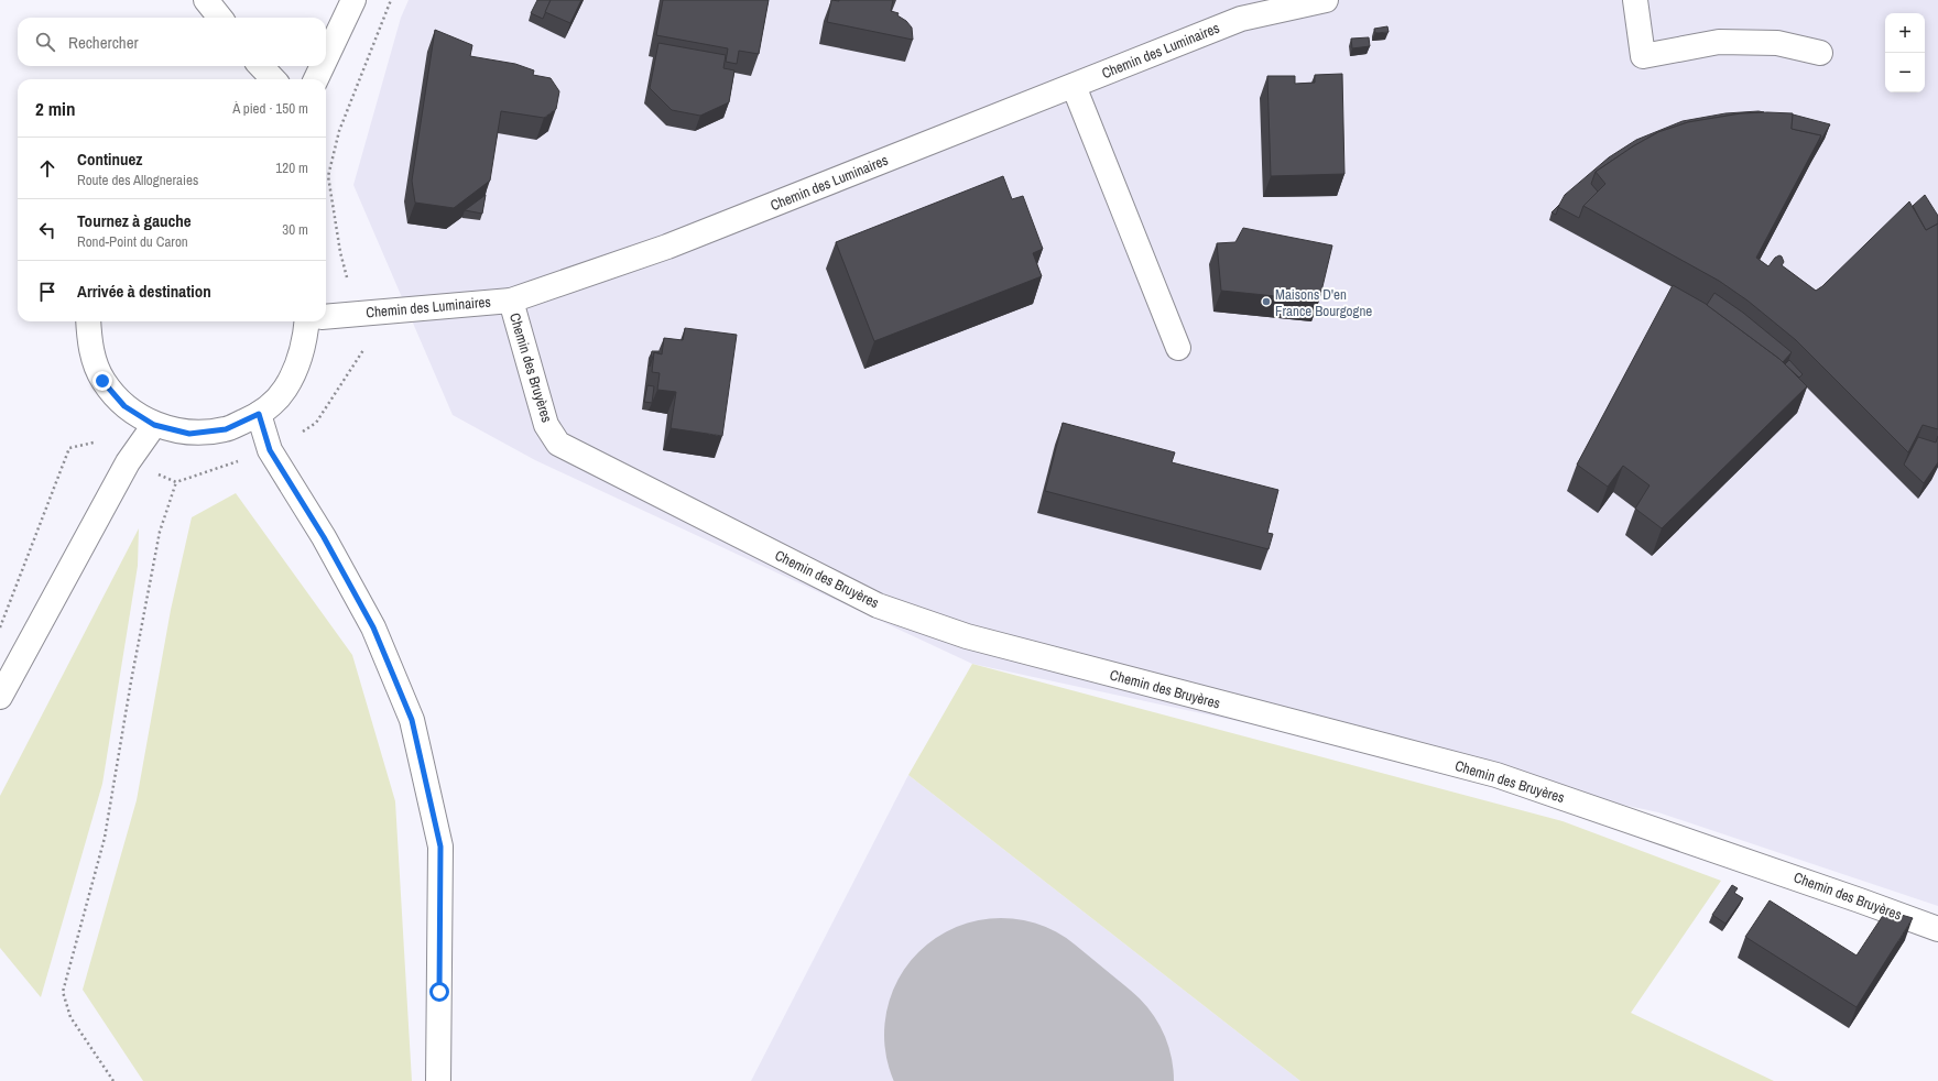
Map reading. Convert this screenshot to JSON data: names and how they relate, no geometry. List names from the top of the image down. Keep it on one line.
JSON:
{"streets":{"street":["Chemin des Luminaires","Chemin des Bruyères"]},"crossings":[["Chemin des Luminaires","Chemin des Bruyères"]],"places":["Maisons D'en France Bourgogne"],"page":{"map_buttons":["+","−"],"search":"Rechercher","heading":["2 min","À pied · 150 m"],"list":[["Continuez","Route des Allogneraies","120 m"],["Tournez à gauche","Rond-Point du Caron","30 m"],"Arrivée à destination"]}}
